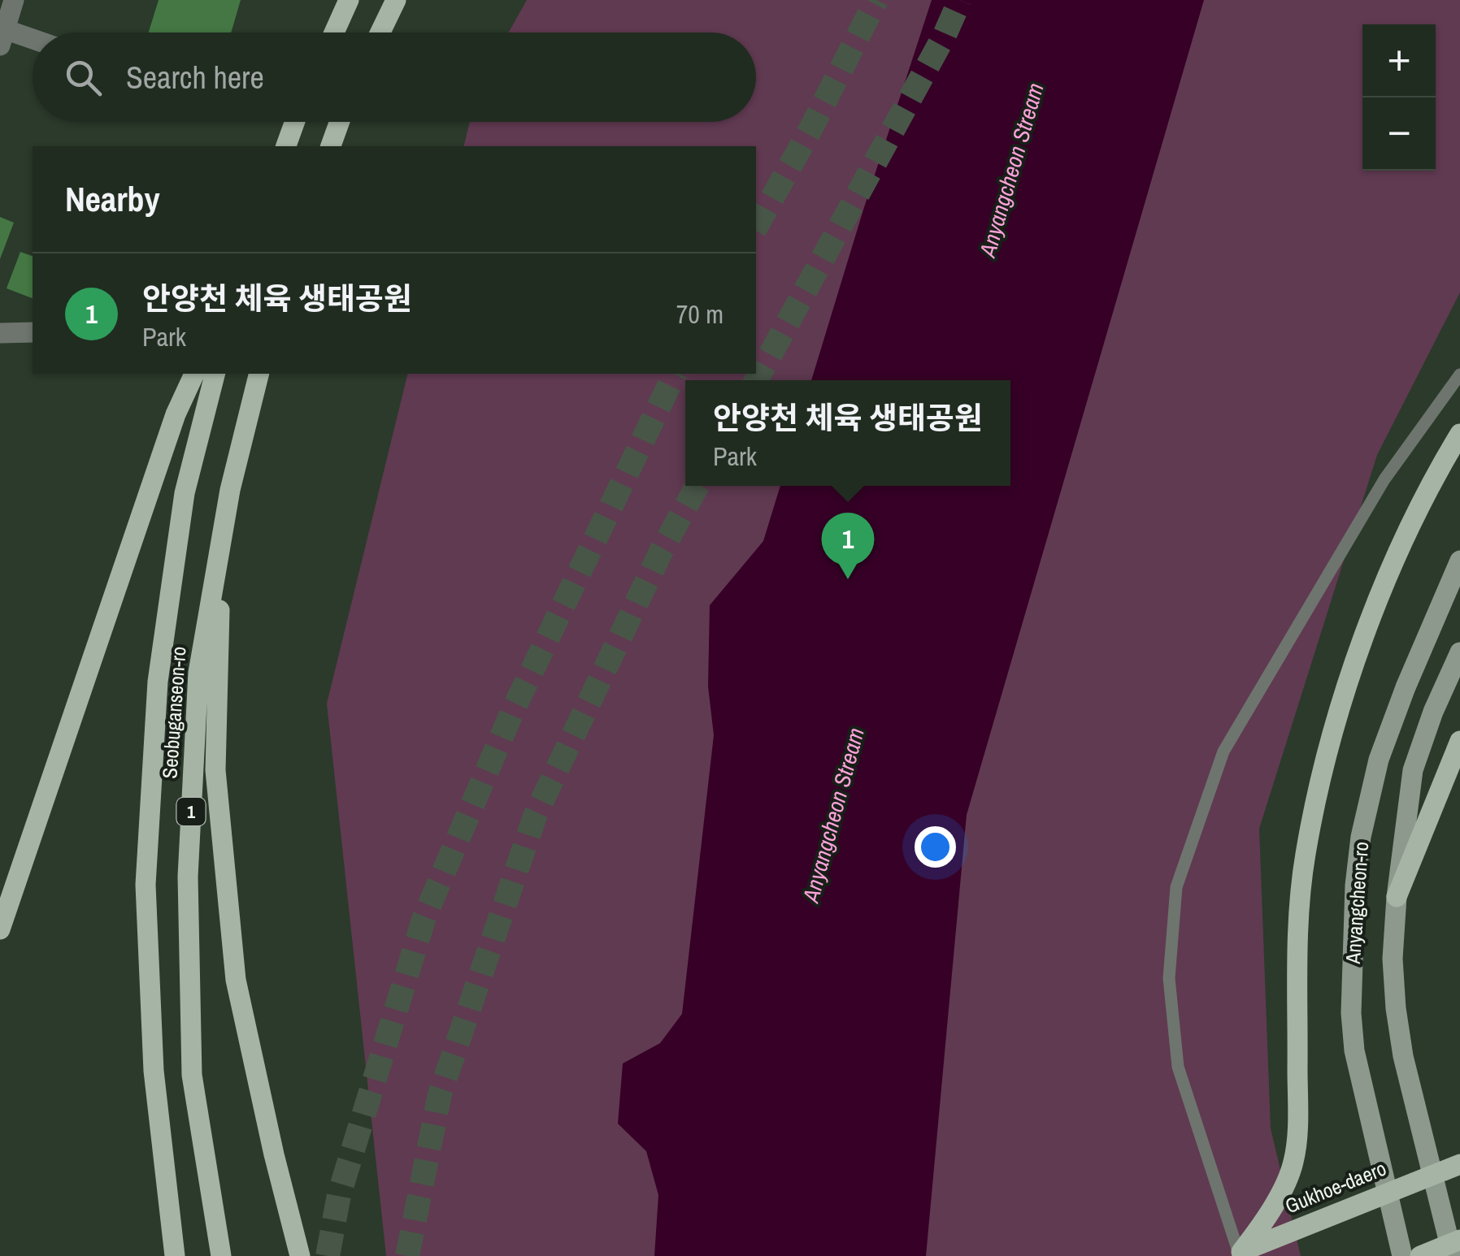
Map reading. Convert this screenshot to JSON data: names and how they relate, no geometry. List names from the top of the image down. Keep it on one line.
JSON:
{"streets":{"main road":["Seobuganseon-ro","1","Anyangcheon-ro","Gukhoe-daero"]},"water":["Anyangcheon Stream"],"page":{"map_buttons":["+","−"],"search":"Search here","heading":"Nearby","list":[{"mark":"1","name":"안양천 체육 생태공원","note":"Park","value":"70 m"}],"popup":["안양천 체육 생태공원","Park"],"pins":"1"}}
